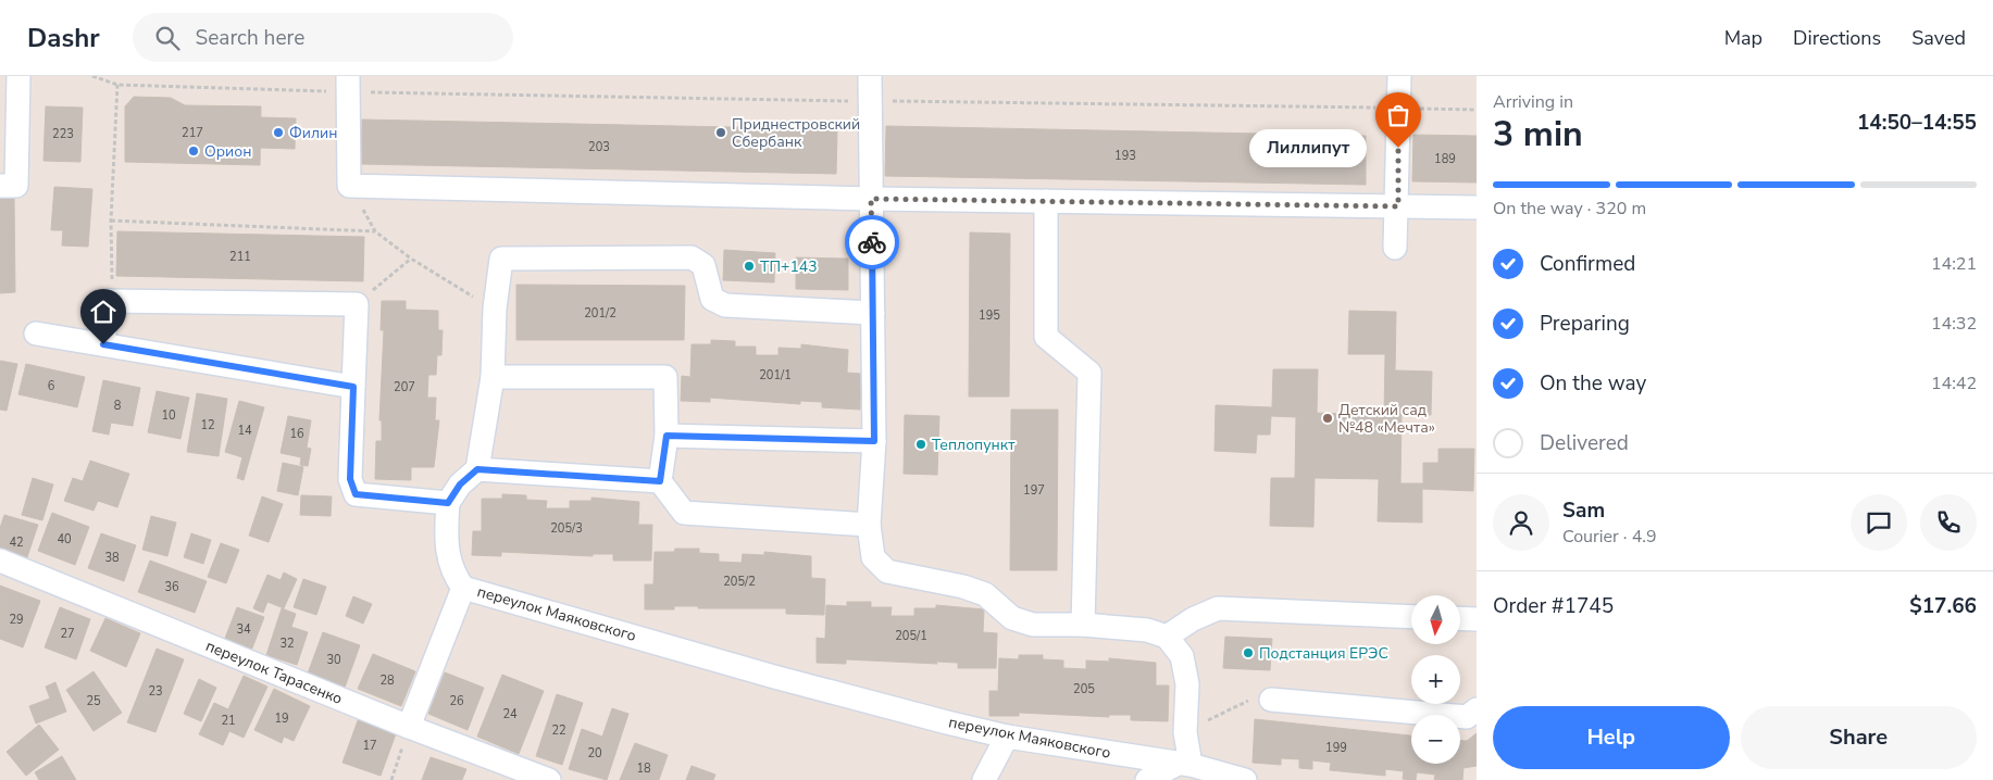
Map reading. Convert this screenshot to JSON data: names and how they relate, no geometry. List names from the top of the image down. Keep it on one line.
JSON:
{"streets":{"street":["переулок Маяковского","переулок Тарасенко"]},"places":["Филин","Приднестровский Сбербанк","Лиллипут","Орион","ТП+143","Детский сад №48 «Мечта»","Теплопункт","Подстанция ЕРЭС"],"house_numbers":["217","223","203","193","189","211","201/2","195","201/1","6","207","8","10","12","14","16","197","205/3","40","42","38","205/2","36","29","34","27","205/1","32","30","28","205","23","25","26","24","19","21","22","17","199","20","18"],"north":"bottom","page":{"header":"Dashr","search":"Search here","nav":["Map","Directions","Saved"],"heading":["3 min","Arriving in","14:50–14:55"],"panel":["Sam","Courier · 4.9","Order #1745","$17.66"],"bubble":"Лиллипут","bar":"On the way · 320 m","list":[["Confirmed","14:21"],["Preparing","14:32"],["On the way","14:42"],"Delivered"],"map_buttons":["+","−"],"buttons":["Help","Share"]}}
